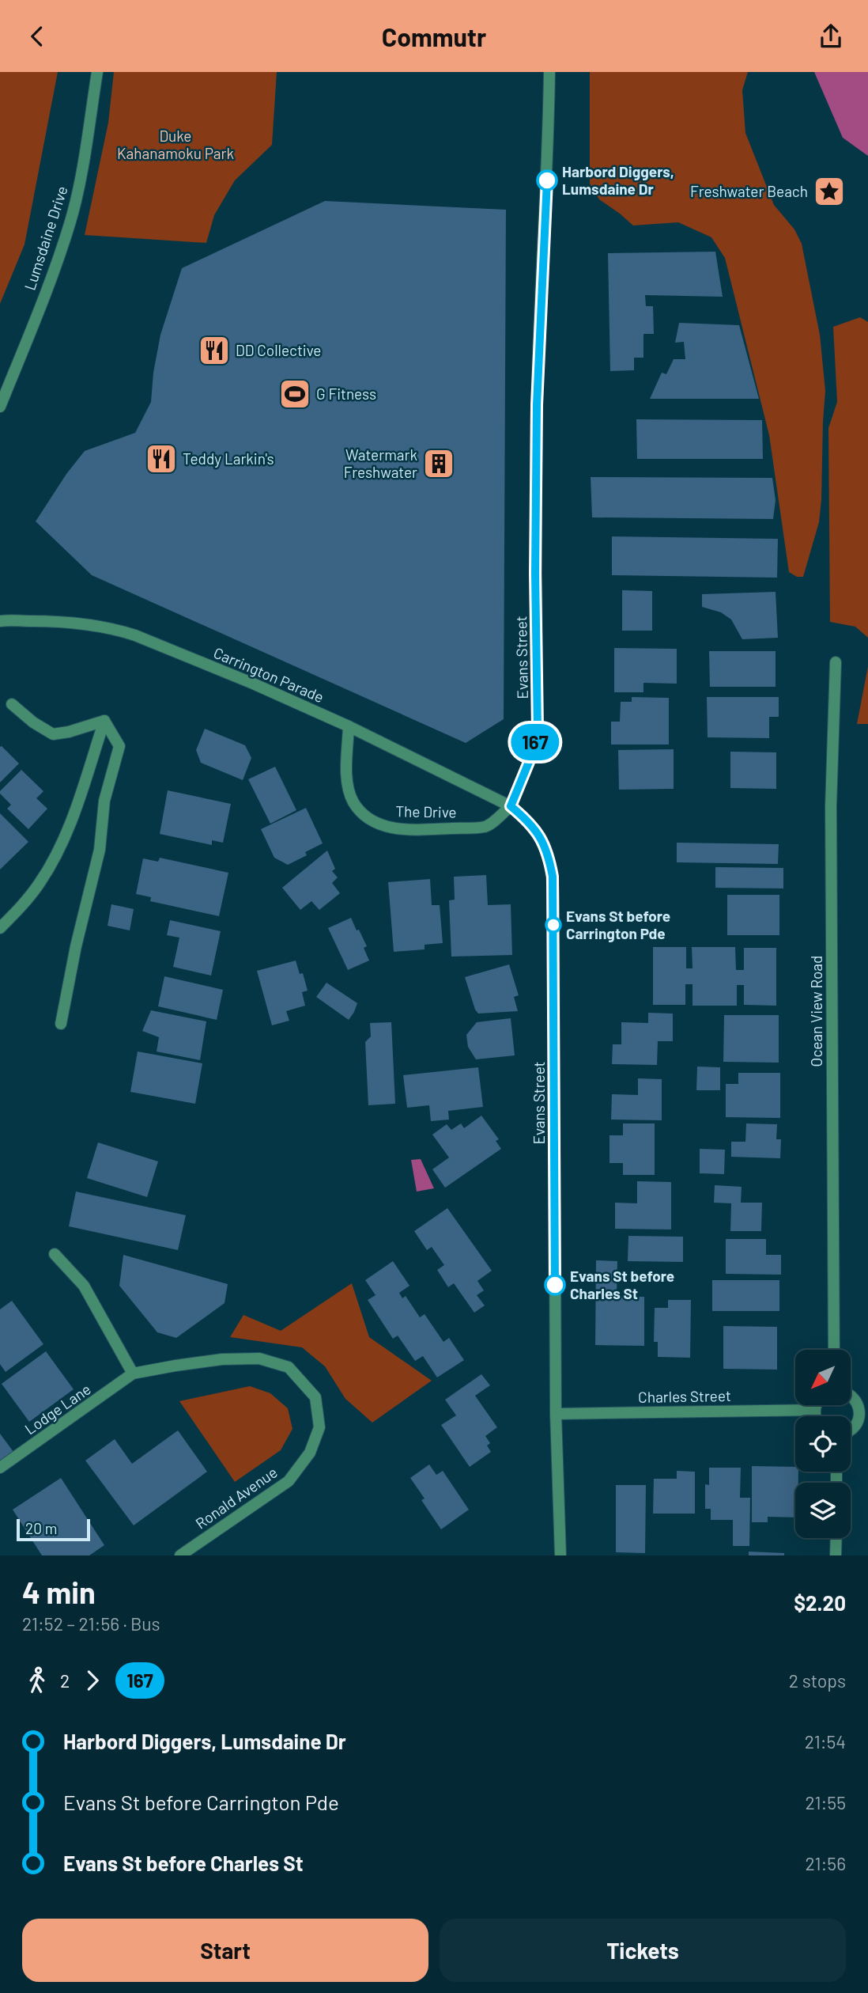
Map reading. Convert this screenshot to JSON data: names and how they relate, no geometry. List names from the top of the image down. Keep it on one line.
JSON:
{"streets":{"street":["Lumsdaine Drive","Evans Street","Carrington Parade","The Drive","Ocean View Road","Charles Street","Lodge Lane","Ronald Avenue"]},"crossings":[["Evans Street","Carrington Parade"],["Evans Street","The Drive"],["Evans Street","Charles Street"],["Carrington Parade","The Drive"],["Lodge Lane","Ronald Avenue"]],"parks":["Duke Kahanamoku Park"],"places":{"other":["Harbord Diggers, Lumsdaine Dr","Evans St before Carrington Pde","Evans St before Charles St"],"place":["Freshwater Beach"],"restaurant":["DD Collective","Teddy Larkin's"],"sports":["G Fitness"],"building":["Watermark Freshwater"]},"lines":["bus line 167"],"scale_bar":"20 m","north":"bottom left","page":{"header":"Commutr","on_map":"167","scale":"20 m","heading":["4 min","21:52 – 21:56 · Bus","$2.20"],"legs":["2","167","2 stops"],"list":[{"name":"Harbord Diggers, Lumsdaine Dr","value":"21:54"},{"name":"Evans St before Carrington Pde","value":"21:55"},{"name":"Evans St before Charles St","value":"21:56"}],"buttons":["Start","Tickets"]}}
